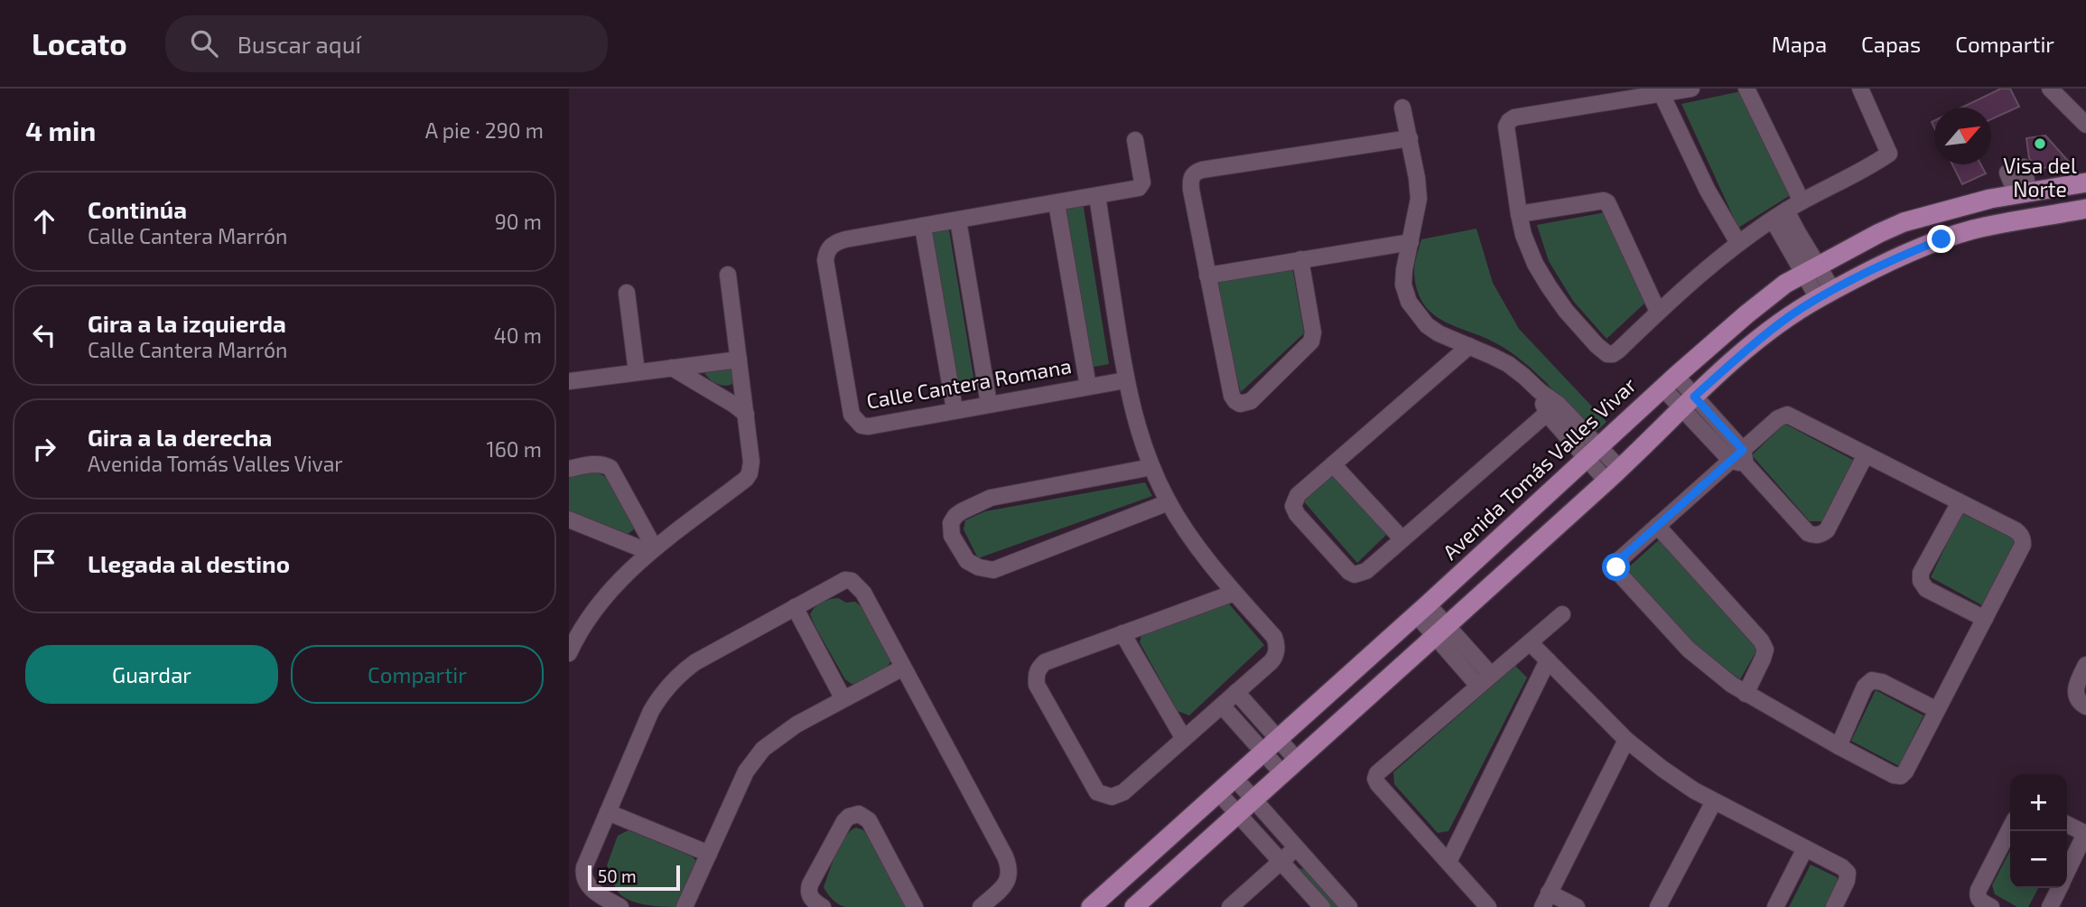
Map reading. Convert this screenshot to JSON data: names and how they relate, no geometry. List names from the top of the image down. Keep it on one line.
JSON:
{"streets":{"main road":["Avenida Tomás Valles Vivar"],"street":["Calle Cantera Romana"]},"places":["Visa del Norte"],"scale_bar":"50 m","north":"top right","page":{"header":"Locato","search":"Buscar aquí","nav":["Mapa","Capas","Compartir"],"heading":["4 min","A pie · 290 m"],"list":[["Continúa","Calle Cantera Marrón","90 m"],["Gira a la izquierda","Calle Cantera Marrón","40 m"],["Gira a la derecha","Avenida Tomás Valles Vivar","160 m"],"Llegada al destino"],"buttons":["Guardar","Compartir"],"map_buttons":["+","−"],"scale":"50 m"}}
